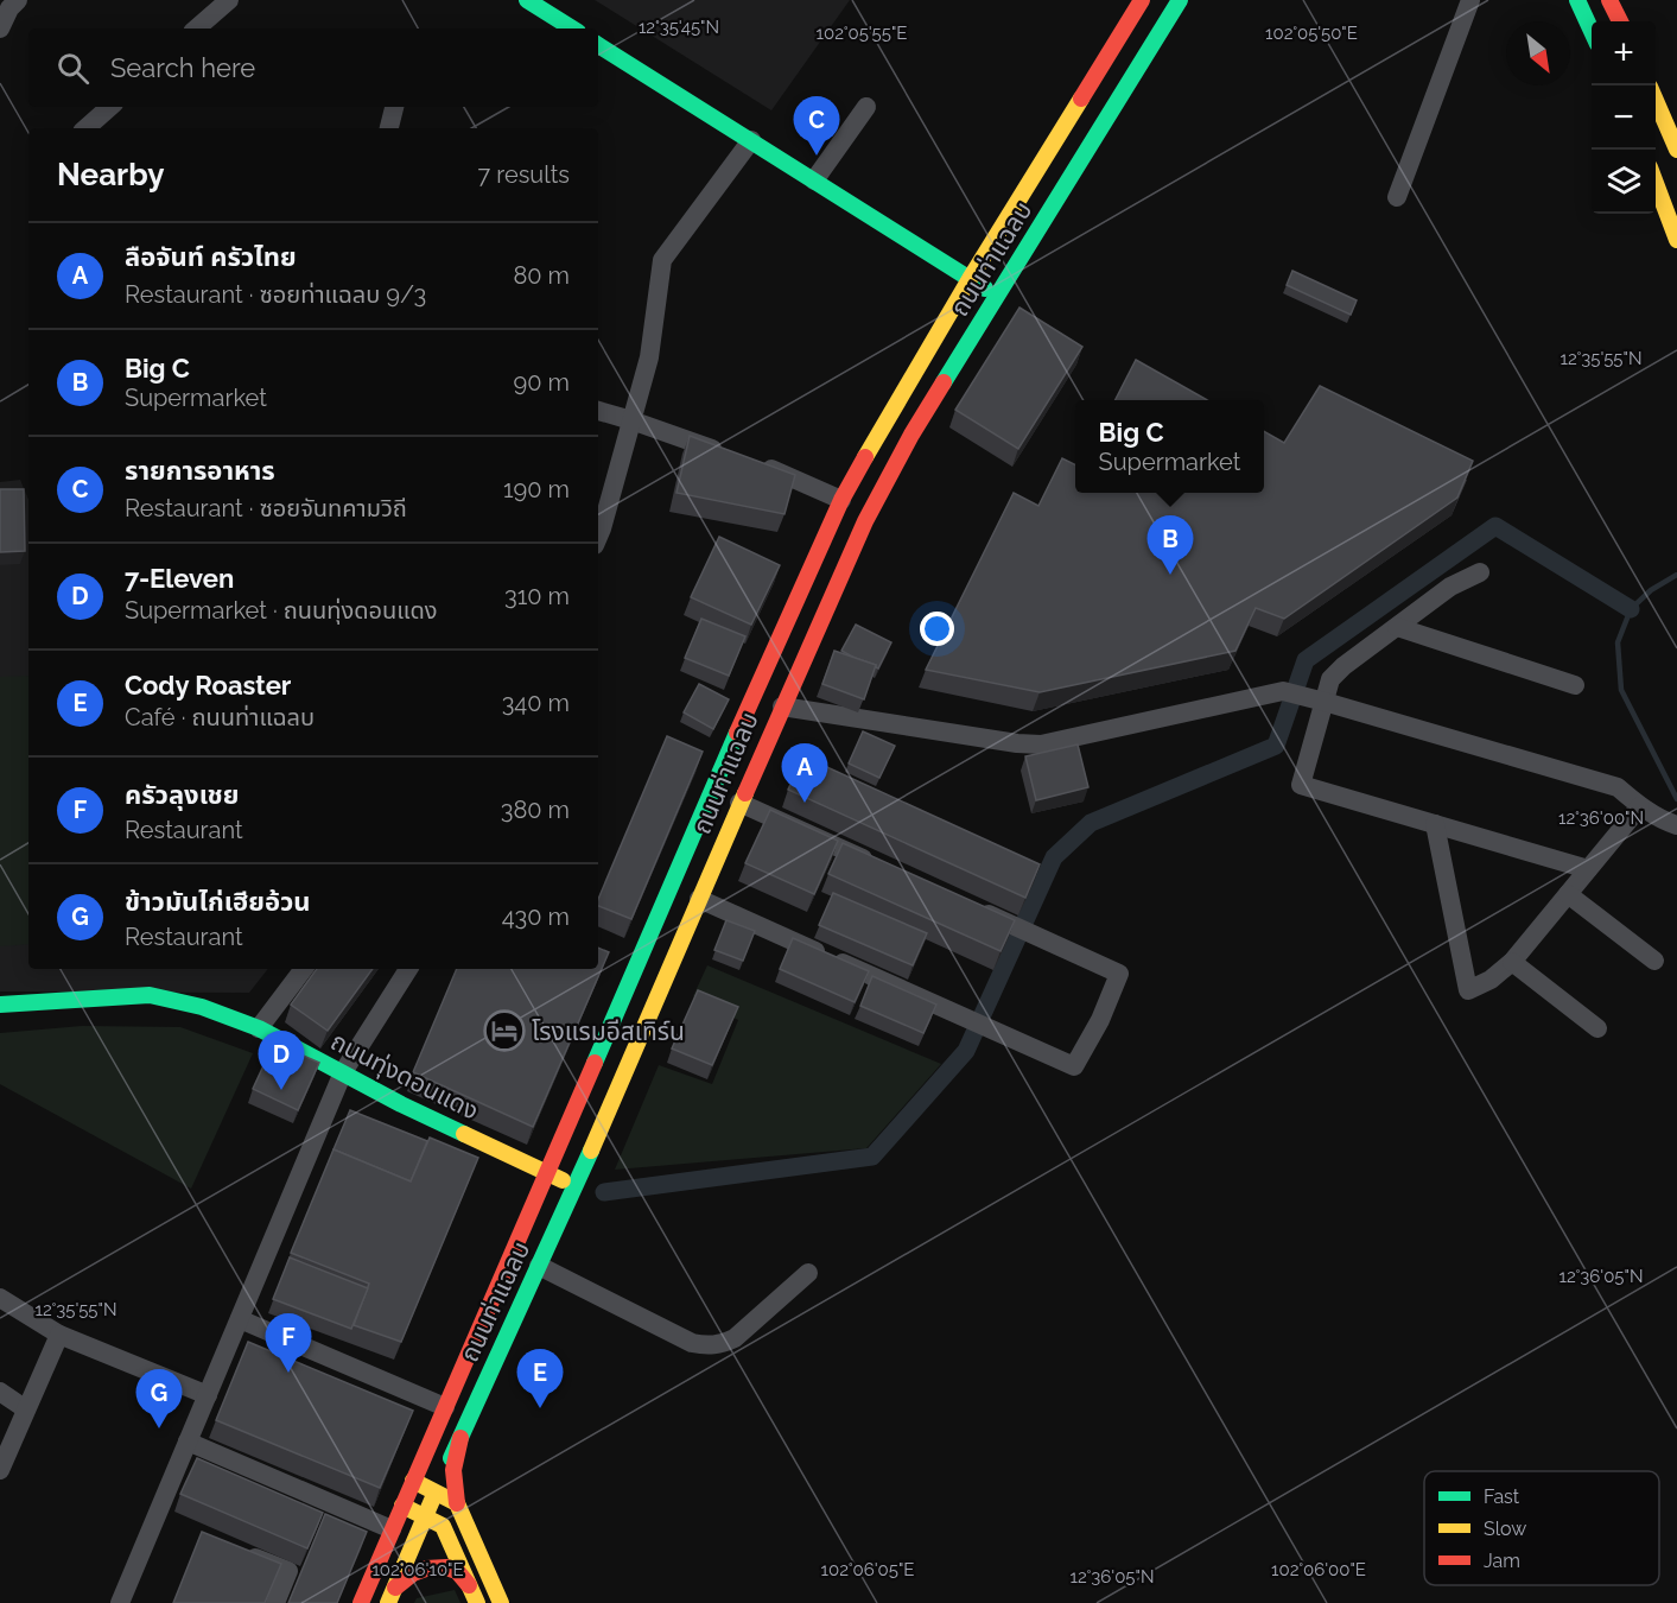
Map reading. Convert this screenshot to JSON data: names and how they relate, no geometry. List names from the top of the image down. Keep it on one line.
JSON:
{"streets":{"main road":["ถนนท่าแฉลบ","ถนนทุ่งดอนแดง"]},"crossings":[["ถนนท่าแฉลบ","ถนนทุ่งดอนแดง"]],"places":{"hotel":["โรงแรมอีสเทิร์น"]},"legend":["Fast","Slow","Jam"],"north":"bottom right","page":{"map_buttons":["+","−"],"search":"Search here","pins":["C","B","A","D","F","E","G"],"heading":["Nearby","7 results"],"list":[{"mark":"A","name":"ลือจันท์ ครัวไทย","note":"Restaurant · ซอยท่าแฉลบ 9/3","value":"80 m"},{"mark":"B","name":"Big C","note":"Supermarket","value":"90 m"},{"mark":"C","name":"รายการอาหาร","note":"Restaurant · ซอยจันทคามวิถี","value":"190 m"},{"mark":"D","name":"7-Eleven","note":"Supermarket · ถนนทุ่งดอนแดง","value":"310 m"},{"mark":"E","name":"Cody Roaster","note":"Café · ถนนท่าแฉลบ","value":"340 m"},{"mark":"F","name":"ครัวลุงเชย","note":"Restaurant","value":"380 m"},{"mark":"G","name":"ข้าวมันไก่เฮียอ้วน","note":"Restaurant","value":"430 m"}],"popup":["Big C","Supermarket"]},"coordinates":["12°35'45\"N","102°05'50\"E","102°05'55\"E","12°35'55\"N","12°36'00\"N","12°36'05\"N","102°06'10\"E","102°06'05\"E","102°06'00\"E"]}
